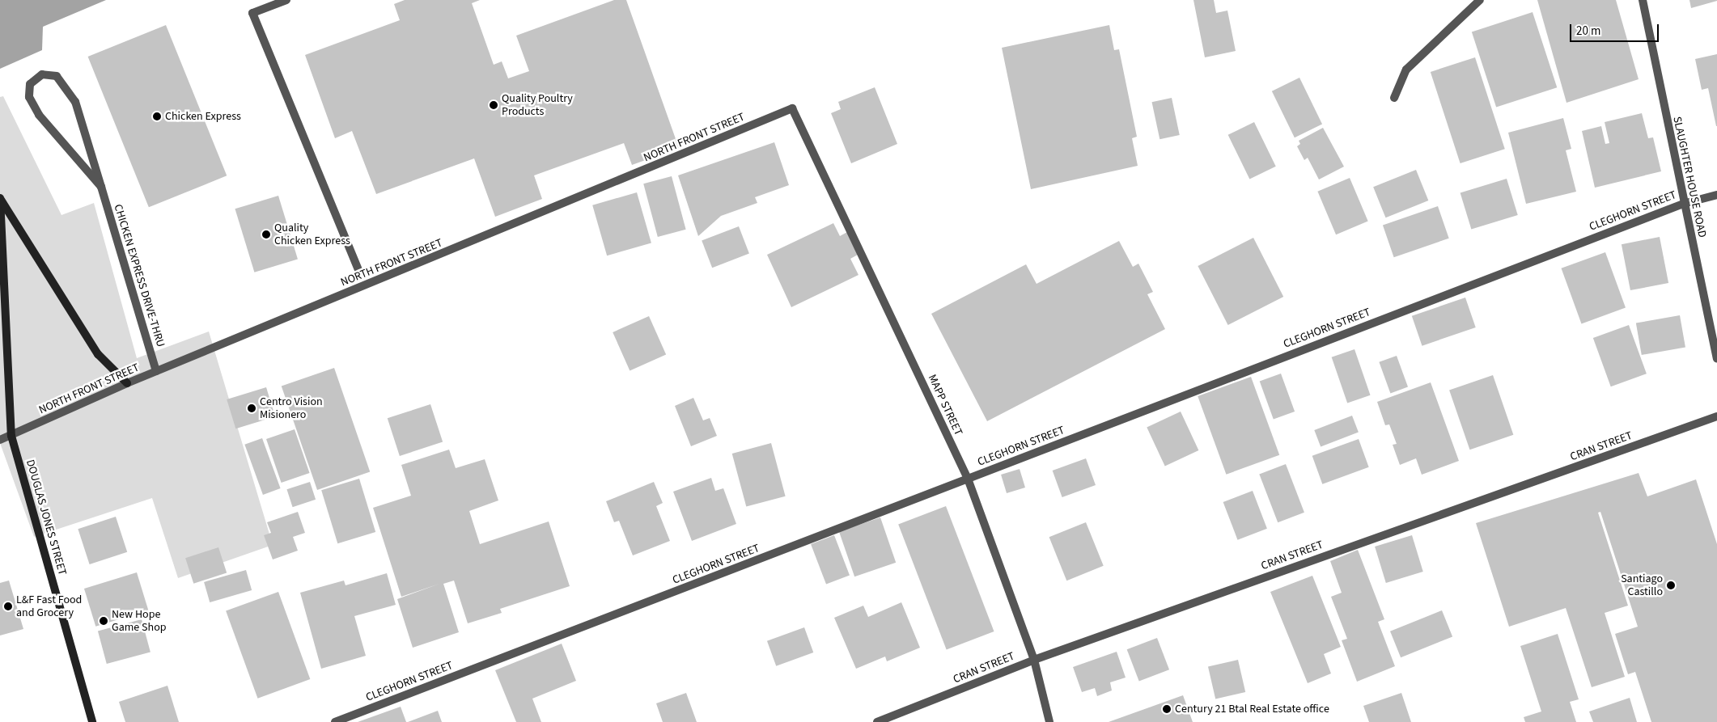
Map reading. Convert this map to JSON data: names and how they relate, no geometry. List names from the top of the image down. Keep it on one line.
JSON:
{"streets":{"main road":["DOUGLAS JONES STREET"],"street":["NORTH FRONT STREET","SLAUGHTER HOUSE ROAD","CLEGHORN STREET","CHICKEN EXPRESS DRIVE-THRU","MAPP STREET","CRAN STREET"]},"crossings":[["NORTH FRONT STREET","CHICKEN EXPRESS DRIVE-THRU"],["NORTH FRONT STREET","MAPP STREET"],["NORTH FRONT STREET","DOUGLAS JONES STREET"],["SLAUGHTER HOUSE ROAD","CLEGHORN STREET"],["CLEGHORN STREET","MAPP STREET"],["MAPP STREET","CRAN STREET"]],"places":["Quality Poultry Products","Chicken Express","Quality Chicken Express","Centro Vision Misionero","Santiago Castillo","L&F Fast Food and Grocery","New Hope Game Shop","Century 21 Btal Real Estate office"],"scale_bar":"20 m"}
